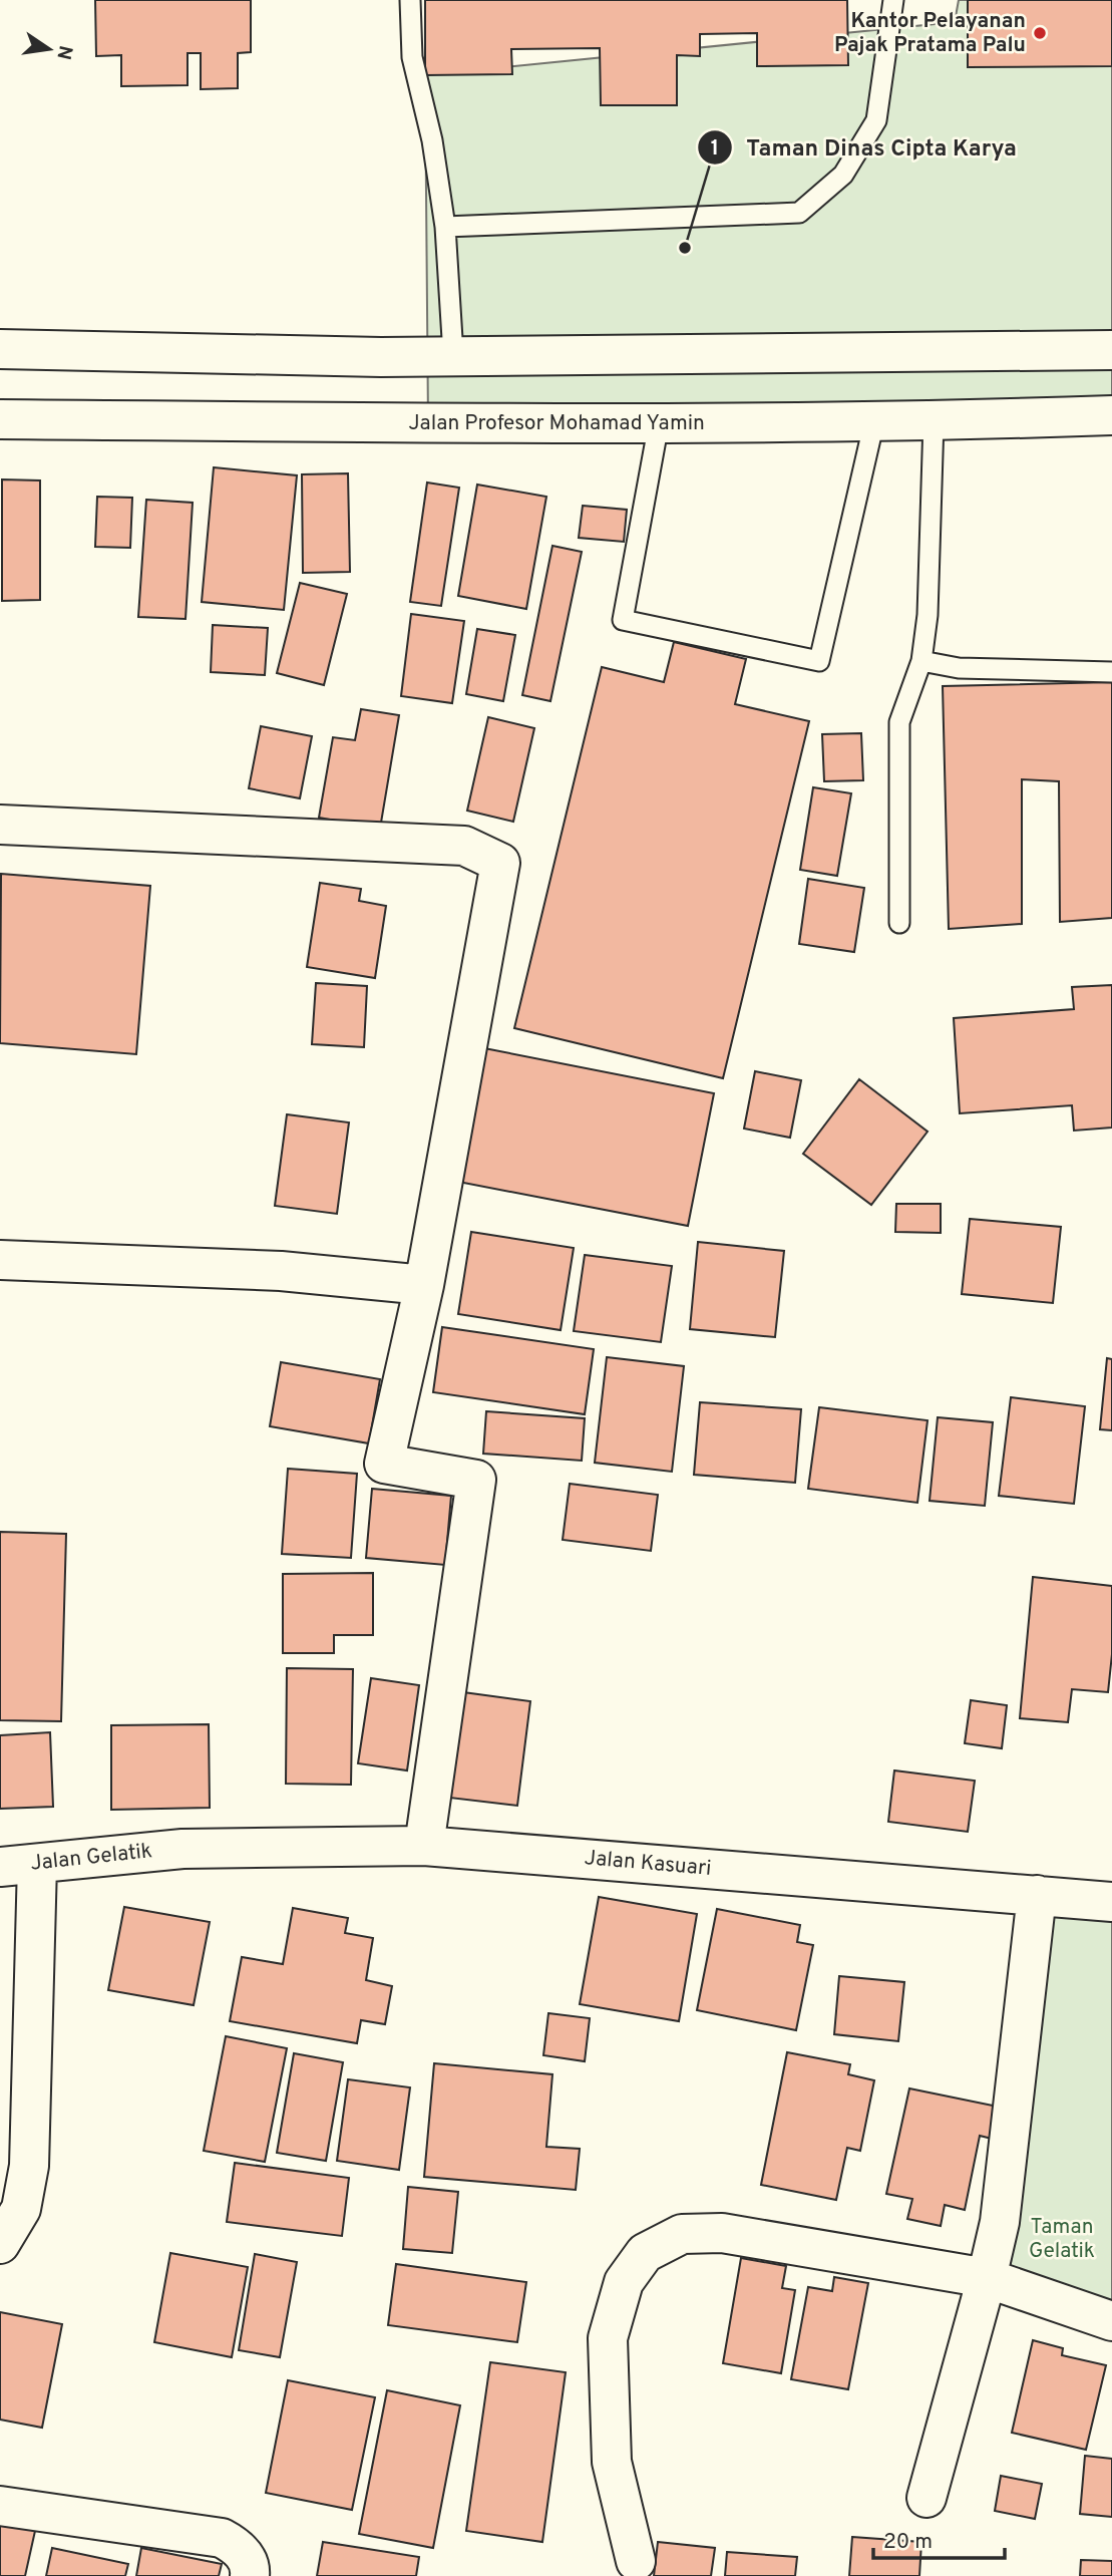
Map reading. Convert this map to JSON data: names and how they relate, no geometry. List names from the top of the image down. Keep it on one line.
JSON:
{"streets":{"street":["Jalan Profesor Mohamad Yamin","Jalan Gelatik","Jalan Kasuari"]},"crossings":[["Jalan Gelatik","Jalan Kasuari"]],"parks":["Taman Gelatik"],"places":["Kantor Pelayanan Pajak Pratama Palu","Taman Dinas Cipta Karya"],"scale_bar":"20 m","north":"right"}
